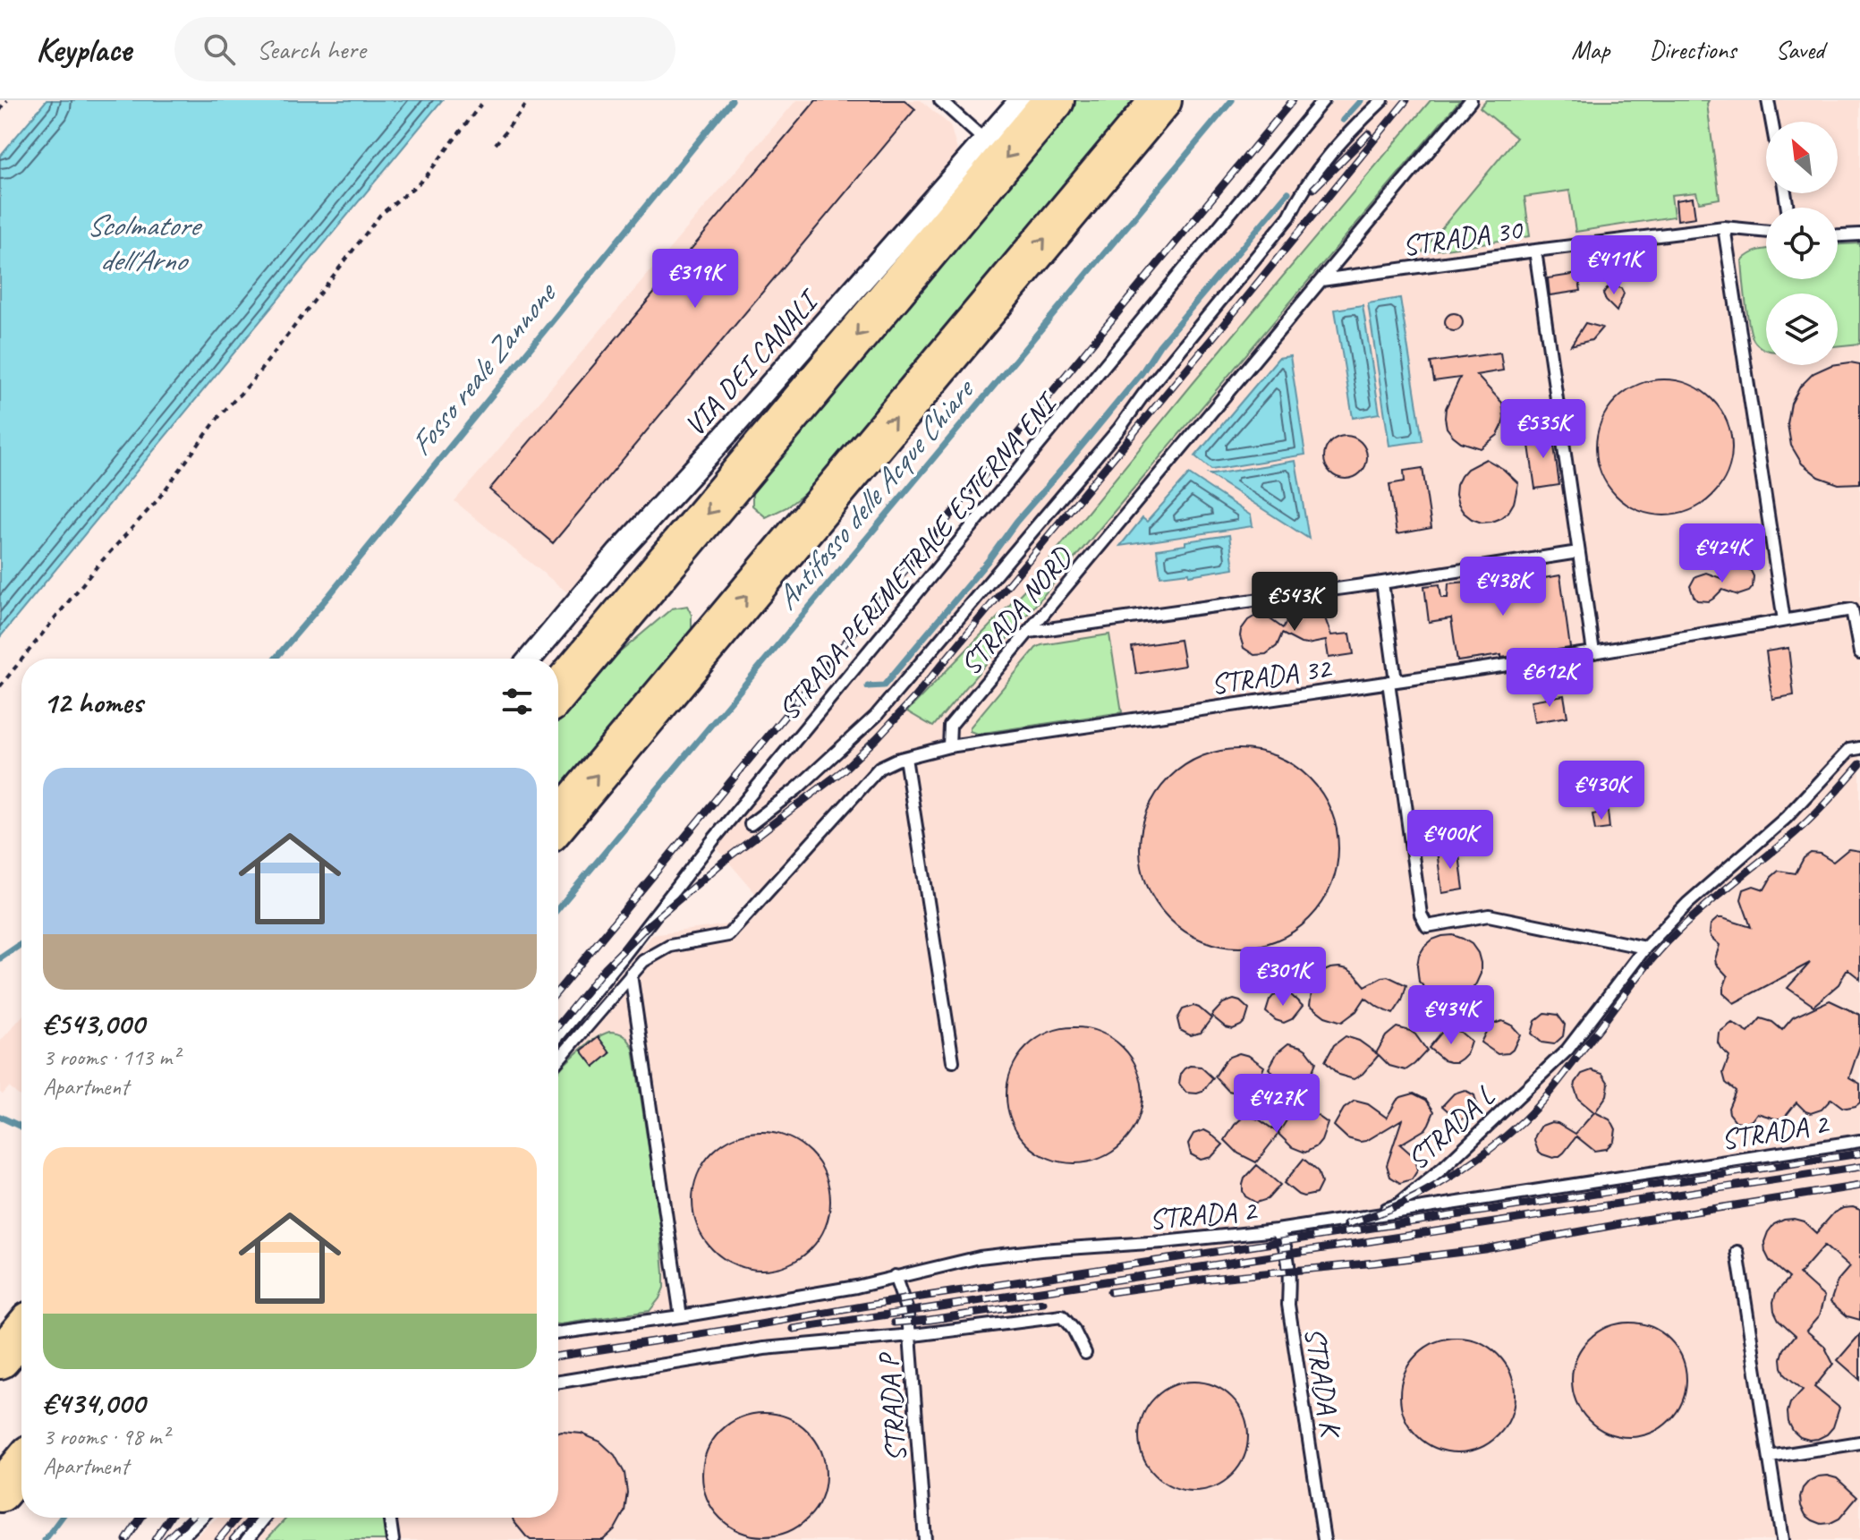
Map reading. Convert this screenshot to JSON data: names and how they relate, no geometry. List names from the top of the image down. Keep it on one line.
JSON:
{"streets":{"street":["VIA DEI CANALI"],"lane":["STRADA 30","STRADA PERIMETRALE ESTERNA ENI","STRADA NORD","STRADA 32","STRADA L","STRADA 2","STRADA K","STRADA P"]},"crossings":[["STRADA 30","STRADA NORD"],["STRADA NORD","STRADA 32"],["STRADA L","STRADA 2"],["STRADA 2","STRADA K"],["STRADA 2","STRADA P"]],"water":["Scolmatore dell'Arno","Fosso reale Zannone","Antifosso delle Acque Chiare"],"north":"top left","page":{"header":"Keyplace","search":"Search here","nav":["Map","Directions","Saved"],"price":["€411K","€319K","€535K","€424K","€438K","€543K","€612K","€430K","€400K","€301K","€434K","€427K"],"heading":"12 homes","list":[{"name":"€543,000","note":"3 rooms · 113 m² · Apartment"},{"name":"€434,000","note":"3 rooms · 98 m² · Apartment"}]}}
